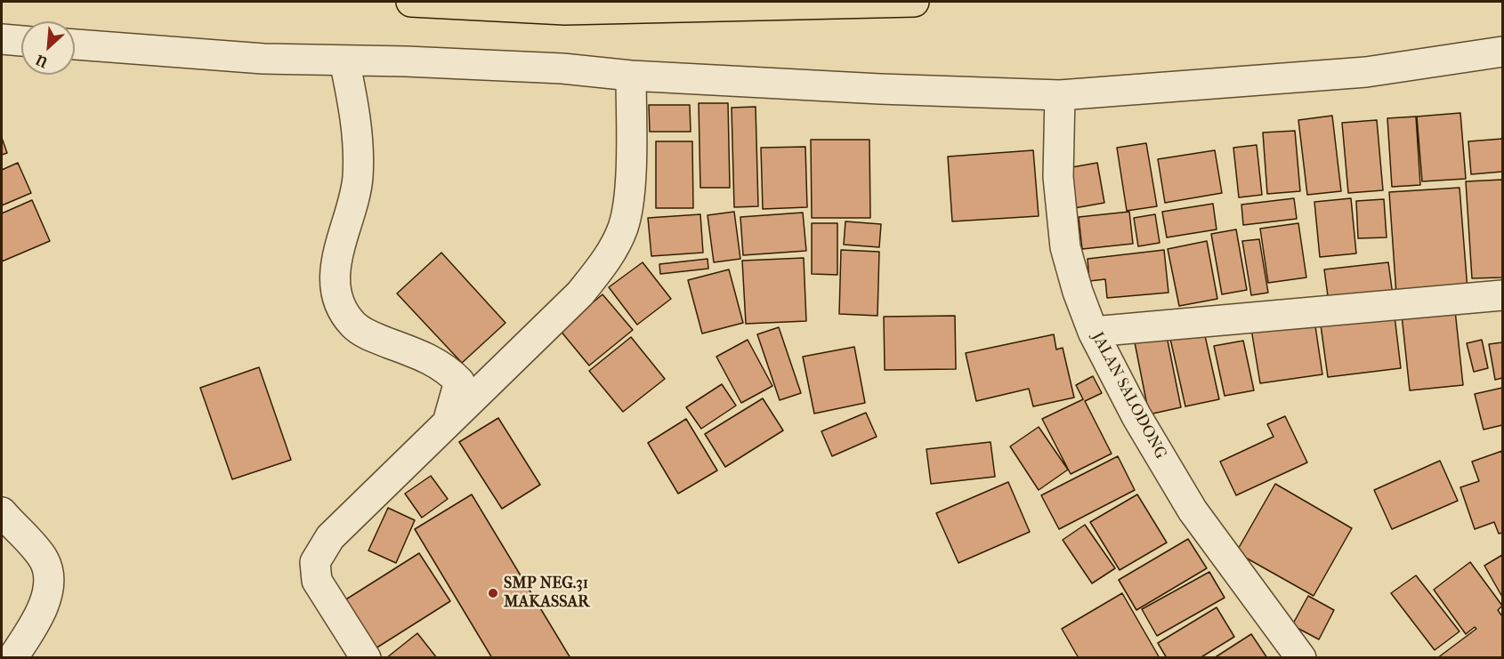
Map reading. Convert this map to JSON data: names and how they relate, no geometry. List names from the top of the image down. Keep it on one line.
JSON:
{"streets":{"street":["JALAN SALODONG"]},"places":["SMP NEG.31 MAKASSAR"],"north":"bottom left"}
